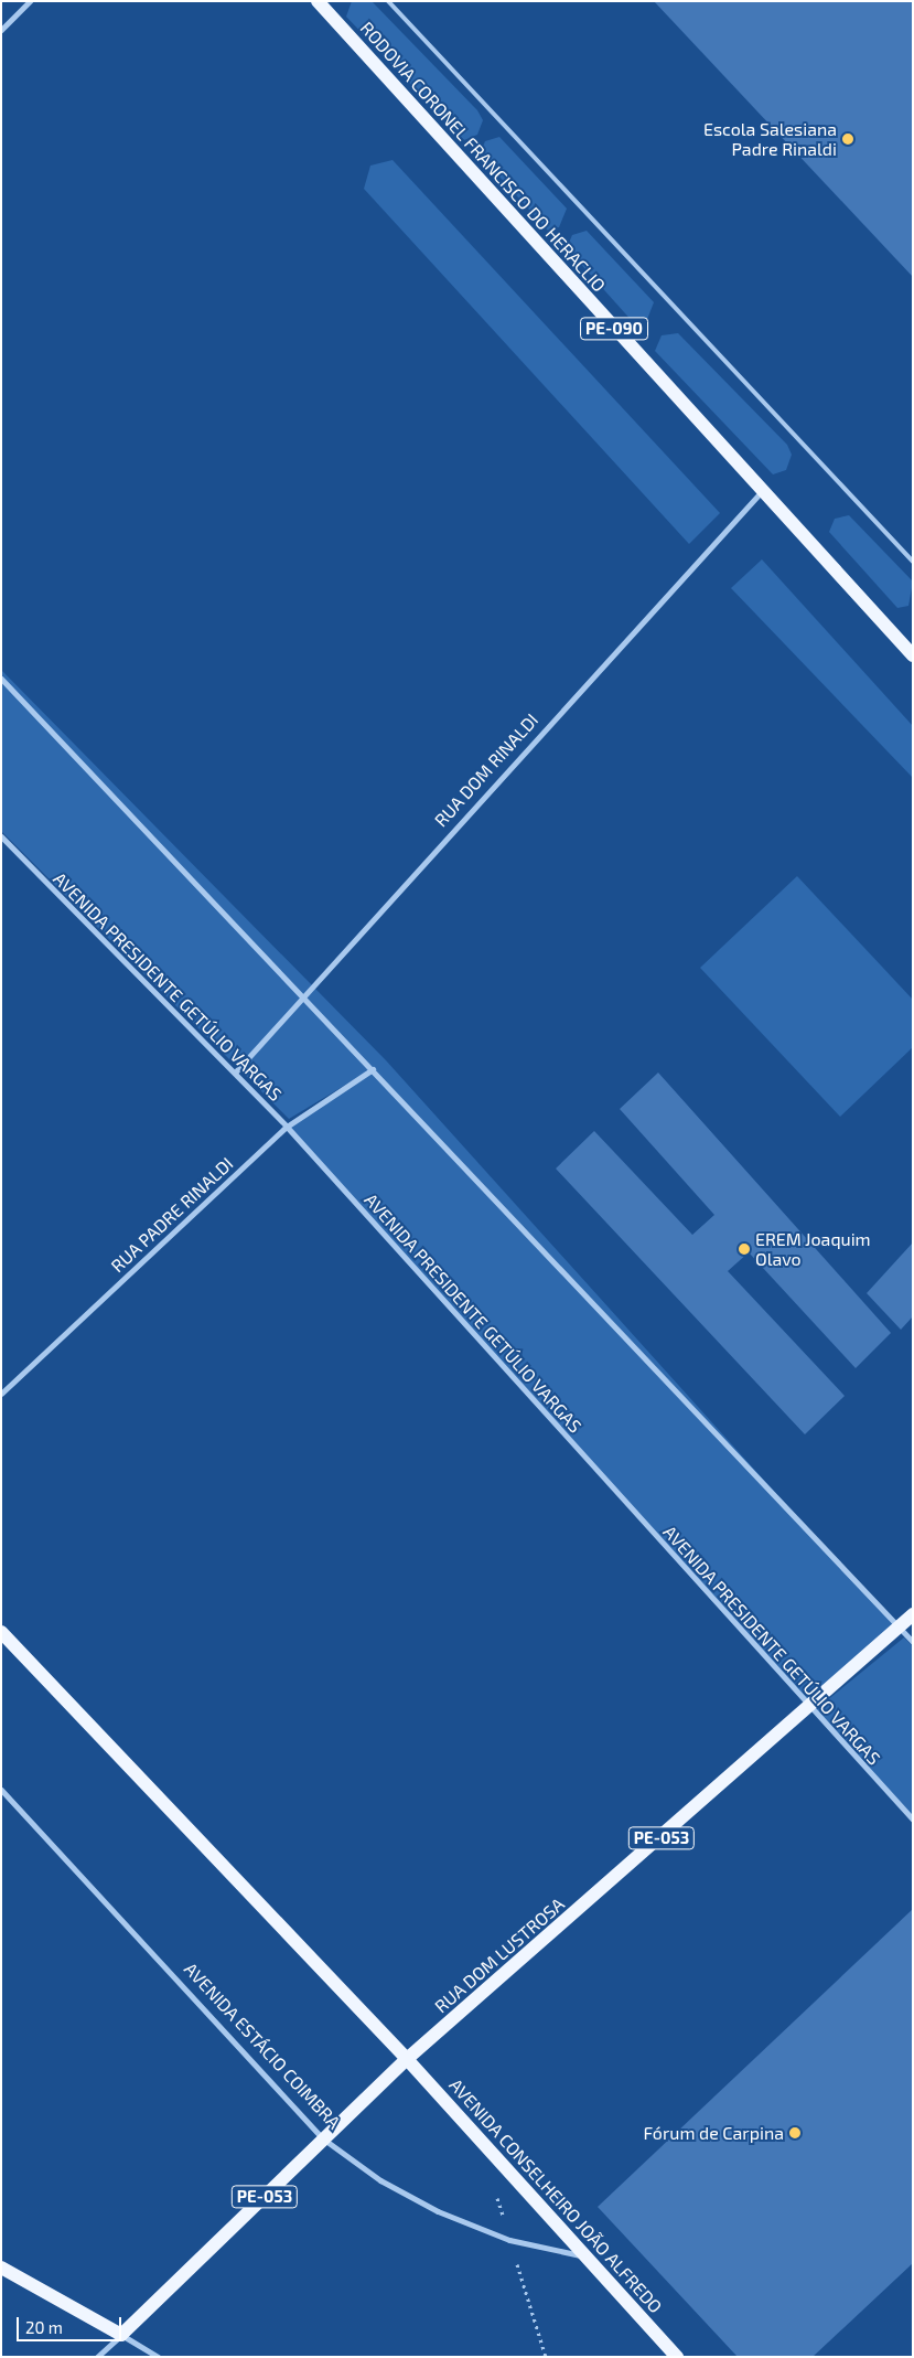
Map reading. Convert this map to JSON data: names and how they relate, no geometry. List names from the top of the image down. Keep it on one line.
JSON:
{"streets":{"main road":["RODOVIA CORONEL FRANCISCO DO HERACLIO","PE-090","PE-053","RUA DOM LUSTROSA","AVENIDA CONSELHEIRO JOÃO ALFREDO"],"street":["RUA DOM RINALDI","AVENIDA PRESIDENTE GETÚLIO VARGAS","RUA PADRE RINALDI","AVENIDA ESTÁCIO COIMBRA"]},"crossings":[["RODOVIA CORONEL FRANCISCO DO HERACLIO","RUA DOM RINALDI"],["RUA DOM RINALDI","AVENIDA PRESIDENTE GETÚLIO VARGAS"],["AVENIDA PRESIDENTE GETÚLIO VARGAS","RUA PADRE RINALDI"],["AVENIDA PRESIDENTE GETÚLIO VARGAS","RUA DOM LUSTROSA"],["RUA DOM LUSTROSA","AVENIDA ESTÁCIO COIMBRA"],["RUA DOM LUSTROSA","AVENIDA CONSELHEIRO JOÃO ALFREDO"],["AVENIDA ESTÁCIO COIMBRA","AVENIDA CONSELHEIRO JOÃO ALFREDO"]],"places":["Escola Salesiana Padre Rinaldi","EREM Joaquim Olavo","Fórum de Carpina"],"scale_bar":"20 m"}
